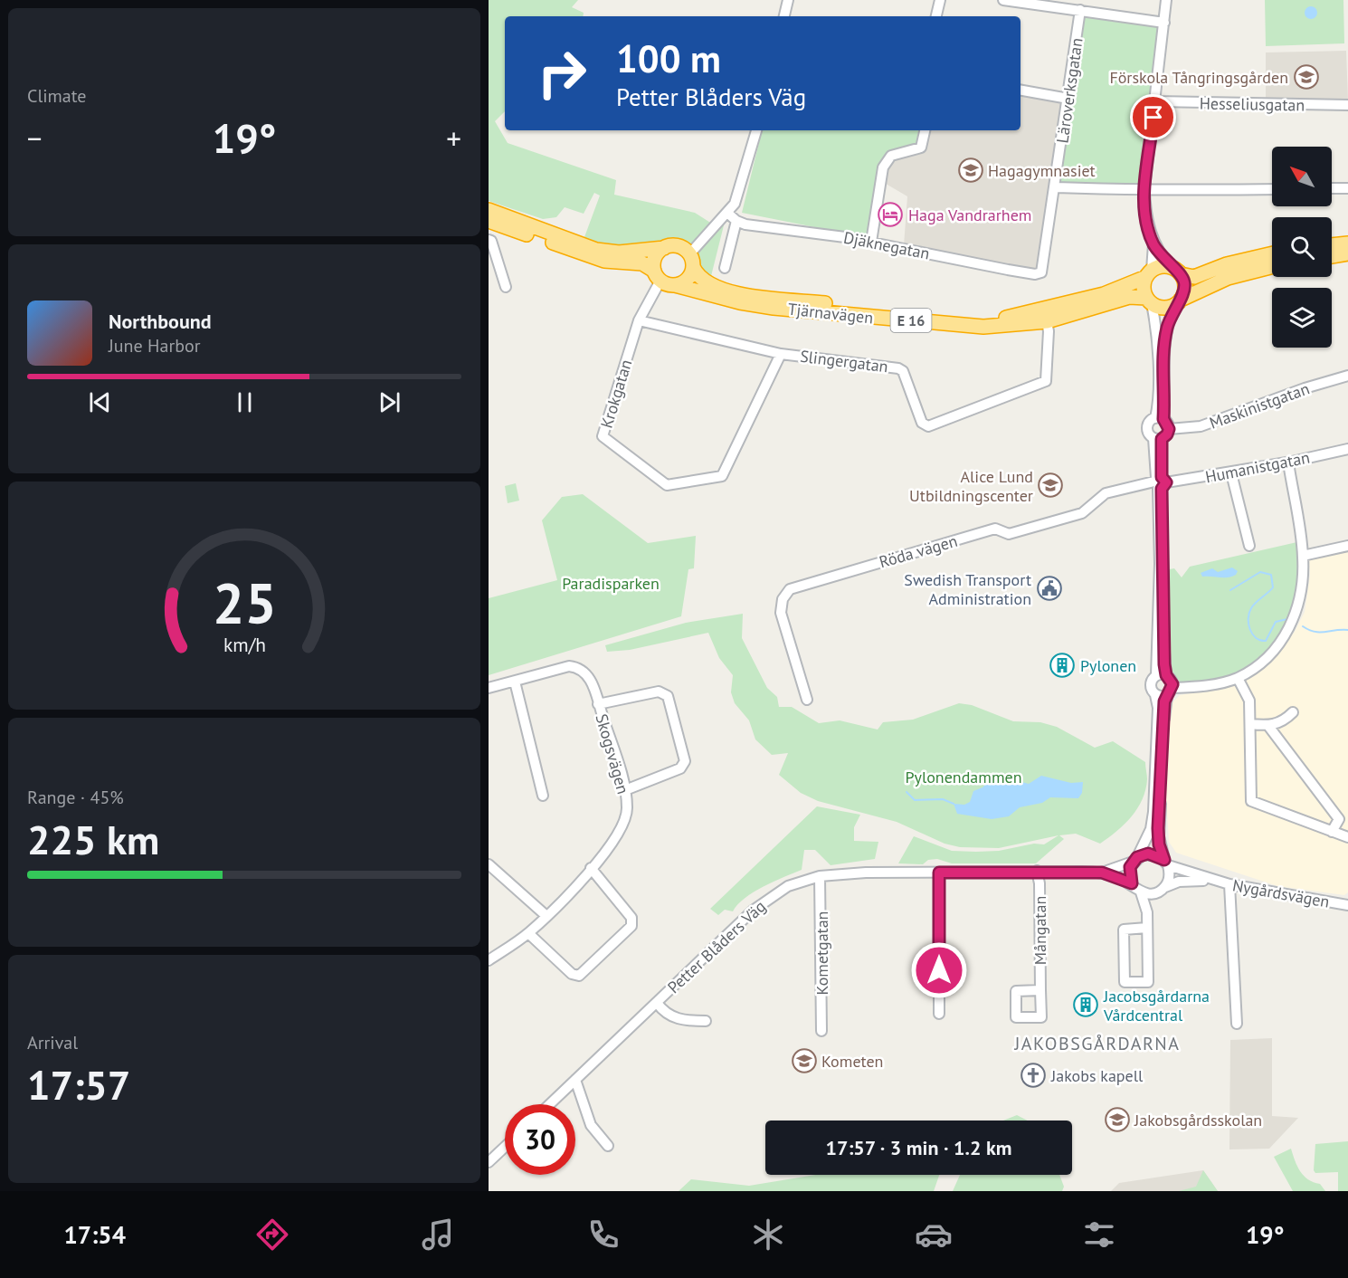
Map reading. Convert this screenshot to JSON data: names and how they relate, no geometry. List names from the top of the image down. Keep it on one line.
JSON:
{"streets":{"highway":["Tjärnavägen","E 16"],"street":["Läroverksgatan","Hesseliusgatan","Djäknegatan","Slingergatan","Krokgatan","Maskinistgatan","Humanistgatan","Röda vägen","Skogsvägen","Nygårdsvägen","Mångatan","Petter Blåders Väg","Kometgatan"]},"crossings":[["Läroverksgatan","Djäknegatan"],["Tjärnavägen","Slingergatan"],["Tjärnavägen","Krokgatan"],["Slingergatan","Krokgatan"],["Humanistgatan","Röda vägen"],["Nygårdsvägen","Petter Blåders Väg"],["Mångatan","Petter Blåders Väg"],["Petter Blåders Väg","Kometgatan"]],"districts":["JAKOBSGÅRDARNA"],"parks":["Paradisparken","Pylonendammen"],"places":{"school or university":["Förskola Tångringsgården","Hagagymnasiet","Alice Lund Utbildningscenter","Kometen","Jakobsgårdsskolan"],"hotel":["Haga Vandrarhem"],"public building":["Swedish Transport Administration"],"building":["Pylonen","Jacobsgårdarna Vårdcentral"],"church":["Jakobs kapell"]},"north":"top left","page":{"tile":["Climate",["Range · 45%","225 km"],["Arrival","17:57"]],"turn":["100 m","Petter Blåders Väg"],"heat":["−","19°","+"],"song":["Northbound","June Harbor"],"limit":"30","trip":"17:57 · 3 min · 1.2 km","tabs":["17:54","19°"],"gauge":["25","km/h"]}}
